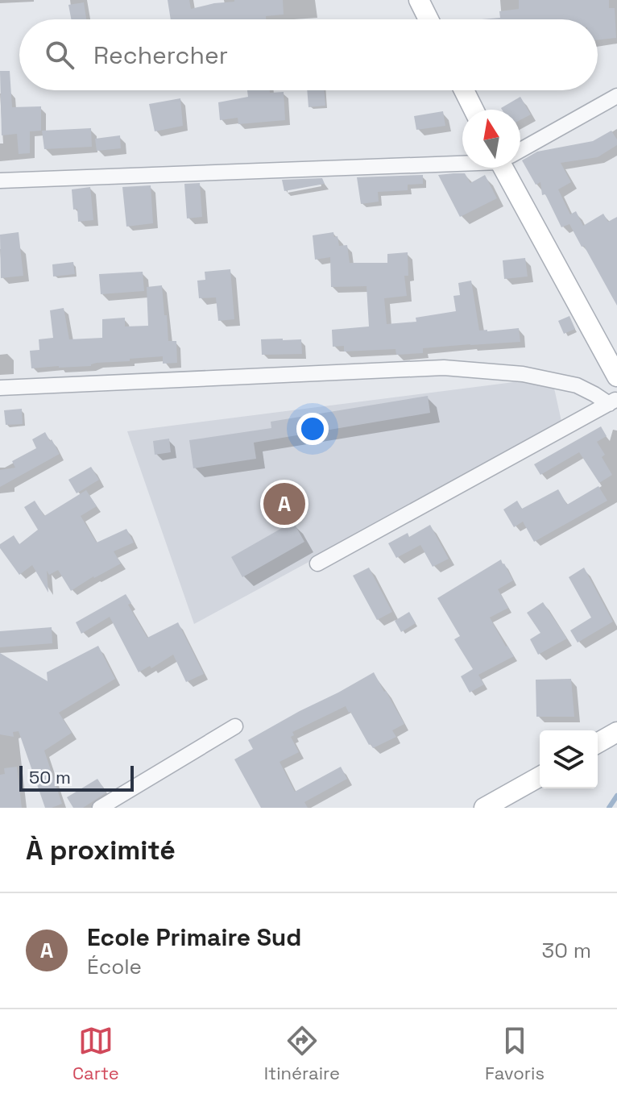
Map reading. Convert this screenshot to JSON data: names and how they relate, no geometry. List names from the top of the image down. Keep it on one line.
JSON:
{"scale_bar":"50 m","north":"top","page":{"search":"Rechercher","pins":"A","scale":"50 m","heading":"À proximité","list":[{"mark":"A","name":"Ecole Primaire Sud","note":"École","value":"30 m"}],"nav":["Carte","Itinéraire","Favoris"]}}
